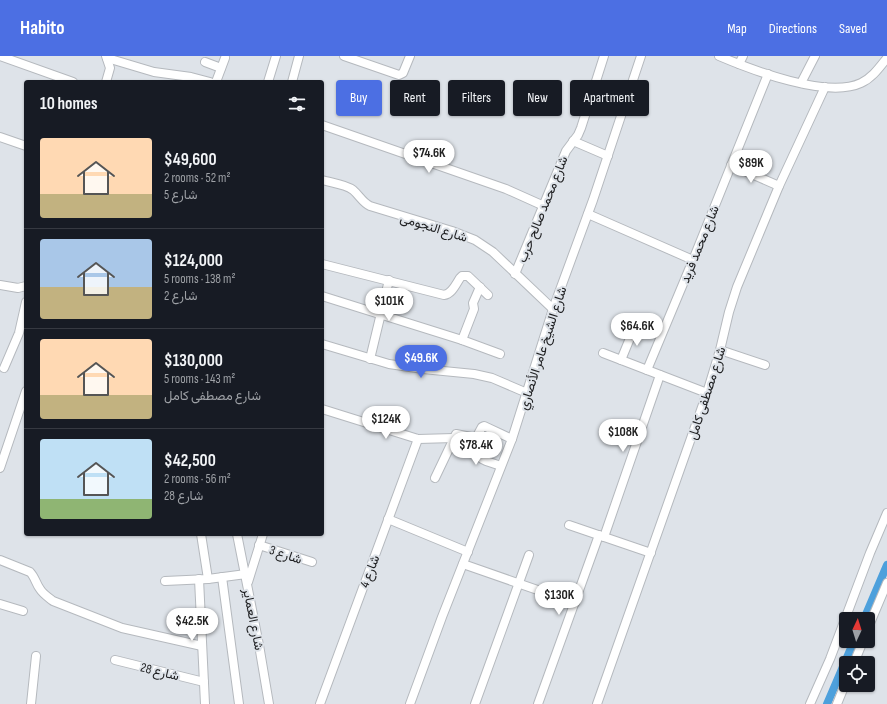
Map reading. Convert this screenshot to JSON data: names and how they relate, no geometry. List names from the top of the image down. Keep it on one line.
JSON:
{"streets":{"street":["شارع محمد صالح حرب","شارع النجومى","شارع محمد فريد","شارع الشيخ عامر الأنصاري","شارع مصطفى كامل","شارع 3","شارع 4","شارع العماير","شارع 28"]},"crossings":[["شارع محمد صالح حرب","شارع النجومى"],["شارع النجومى","شارع الشيخ عامر الأنصاري"]],"north":"top","page":{"header":"Habito","nav":["Map","Directions","Saved"],"chip":["Buy","Rent","Filters","New","Apartment"],"heading":"10 homes","list":[{"name":"$49,600","note":"2 rooms · 52 m² · شارع 5"},{"name":"$124,000","note":"5 rooms · 138 m² · شارع 2"},{"name":"$130,000","note":"5 rooms · 143 m² · شارع مصطفى كامل"},{"name":"$42,500","note":"2 rooms · 56 m² · شارع 28"}],"price":["$74.6K","$89K","$101K","$64.6K","$49.6K","$124K","$108K","$78.4K","$130K","$42.5K"]}}
